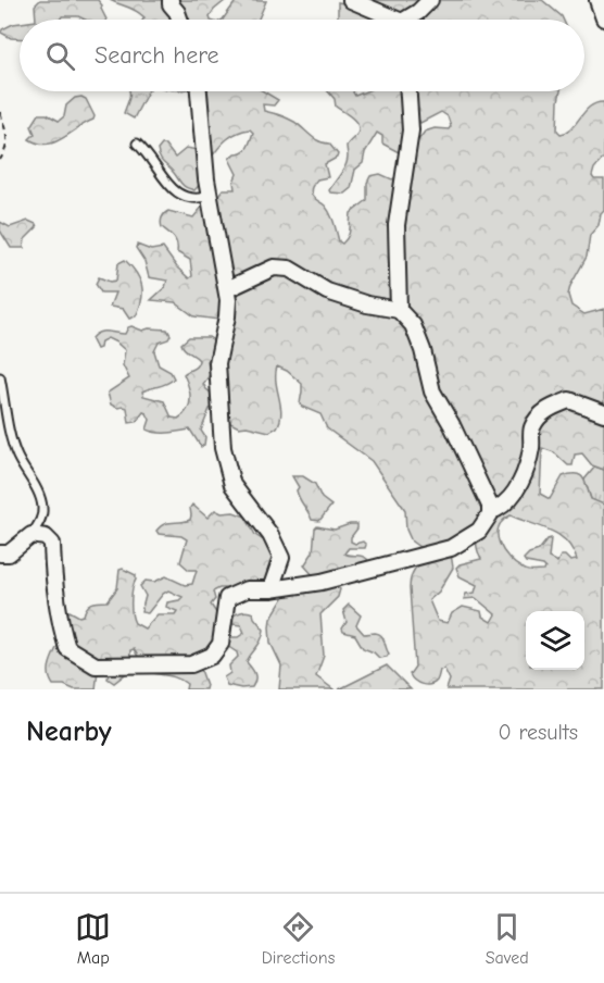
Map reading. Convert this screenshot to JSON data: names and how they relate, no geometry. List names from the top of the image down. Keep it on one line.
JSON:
{"page":{"search":"Search here","heading":["Nearby","0 results"],"nav":["Map","Directions","Saved"]}}
